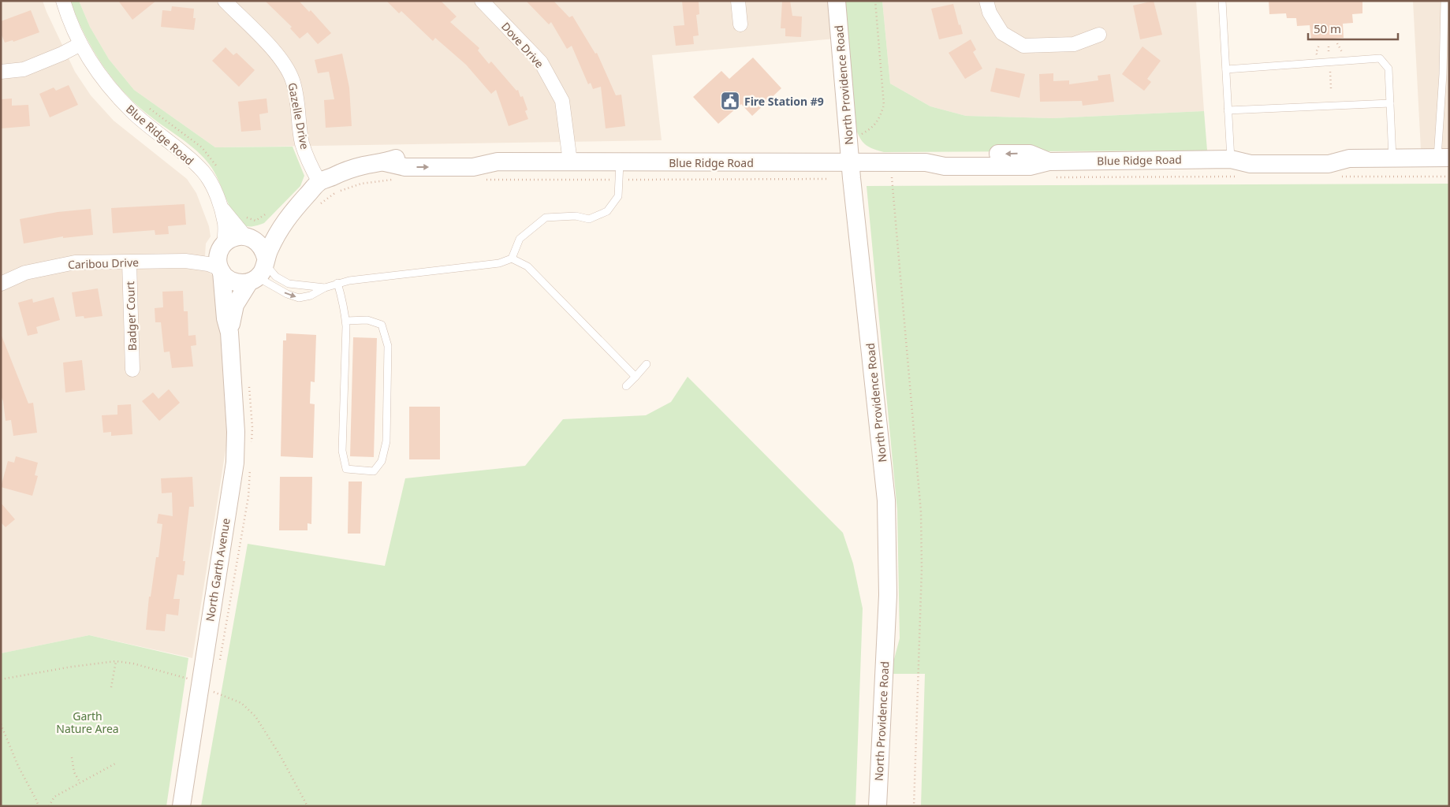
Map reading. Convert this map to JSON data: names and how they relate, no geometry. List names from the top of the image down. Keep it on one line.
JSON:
{"streets":{"street":["Dove Drive","North Providence Road","Gazelle Drive","Blue Ridge Road","Caribou Drive","Badger Court","North Garth Avenue"]},"crossings":[["Dove Drive","Blue Ridge Road"],["North Providence Road","Blue Ridge Road"],["Gazelle Drive","Blue Ridge Road"],["Blue Ridge Road","Caribou Drive"],["Blue Ridge Road","North Garth Avenue"],["Caribou Drive","Badger Court"],["Caribou Drive","North Garth Avenue"]],"parks":["Garth Nature Area"],"places":{"public building":["Fire Station #9"]},"scale_bar":"50 m"}
